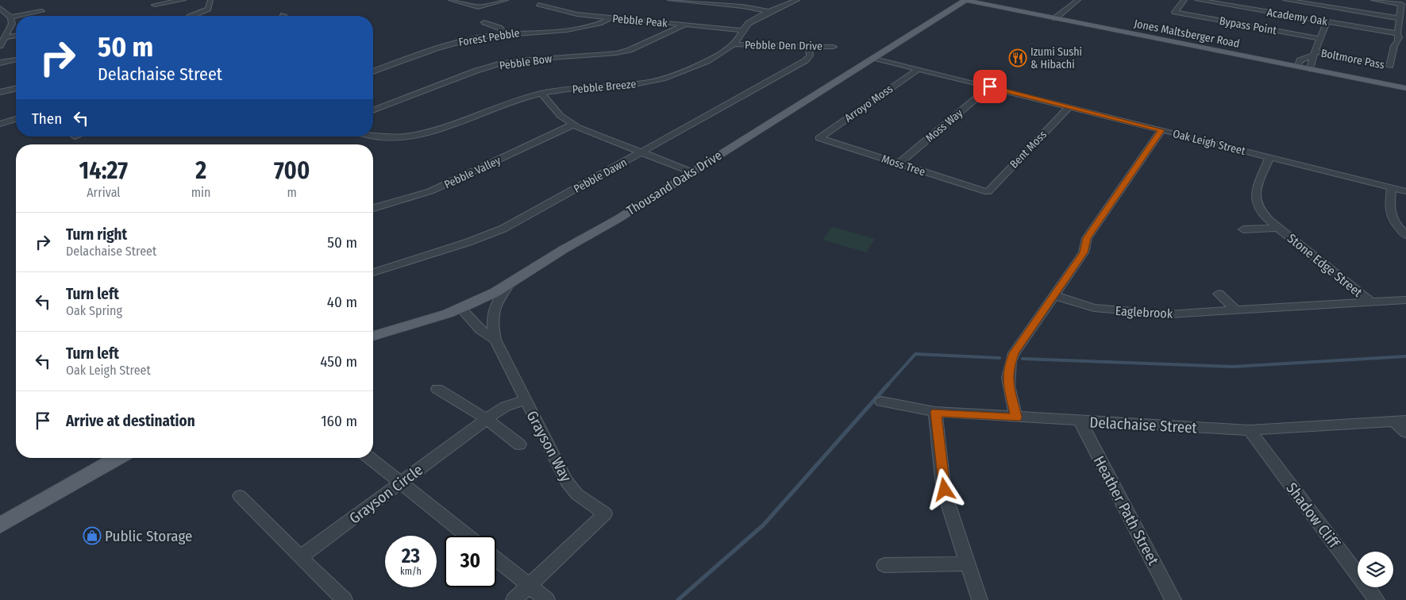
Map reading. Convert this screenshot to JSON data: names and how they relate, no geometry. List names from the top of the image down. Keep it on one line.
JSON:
{"streets":{"main road":["Jones Maltsberger Road","Thousand Oaks Drive"],"street":["Academy Oak","Pebble Peak","Bypass Point","Forest Pebble","Pebble Den Drive","Boltmore Pass","Pebble Bow","Pebble Breeze","Arroyo Moss","Moss Way","Oak Leigh Street","Bent Moss","Moss Tree","Pebble Valley","Pebble Dawn","Stone Edge Street","Eaglebrook","Delachaise Street","Grayson Way","Grayson Circle","Heather Path Street","Shadow Cliff"]},"crossings":[["Academy Oak","Boltmore Pass"],["Pebble Peak","Forest Pebble"],["Pebble Peak","Pebble Bow"],["Pebble Peak","Pebble Breeze"],["Jones Maltsberger Road","Thousand Oaks Drive"],["Pebble Den Drive","Pebble Breeze"],["Pebble Den Drive","Pebble Dawn"],["Arroyo Moss","Oak Leigh Street"],["Arroyo Moss","Moss Tree"],["Moss Way","Oak Leigh Street"],["Moss Way","Moss Tree"],["Oak Leigh Street","Bent Moss"],["Oak Leigh Street","Thousand Oaks Drive"],["Oak Leigh Street","Stone Edge Street"],["Bent Moss","Moss Tree"],["Thousand Oaks Drive","Grayson Way"],["Stone Edge Street","Eaglebrook"],["Delachaise Street","Heather Path Street"],["Delachaise Street","Shadow Cliff"],["Grayson Way","Grayson Circle"]],"places":{"restaurant":["Izumi Sushi & Hibachi"],"shop":["Public Storage"]},"page":{"turn":["50 m","Delachaise Street"],"then":"Then","eta":["14:27","Arrival","2","min","700","m"],"list":[{"name":"Turn right","note":"Delachaise Street","value":"50 m"},{"name":"Turn left","note":"Oak Spring","value":"40 m"},{"name":"Turn left","note":"Oak Leigh Street","value":"450 m"},{"name":"Arrive at destination","value":"160 m"}],"speed":"23 km/h","limit":"30"}}
